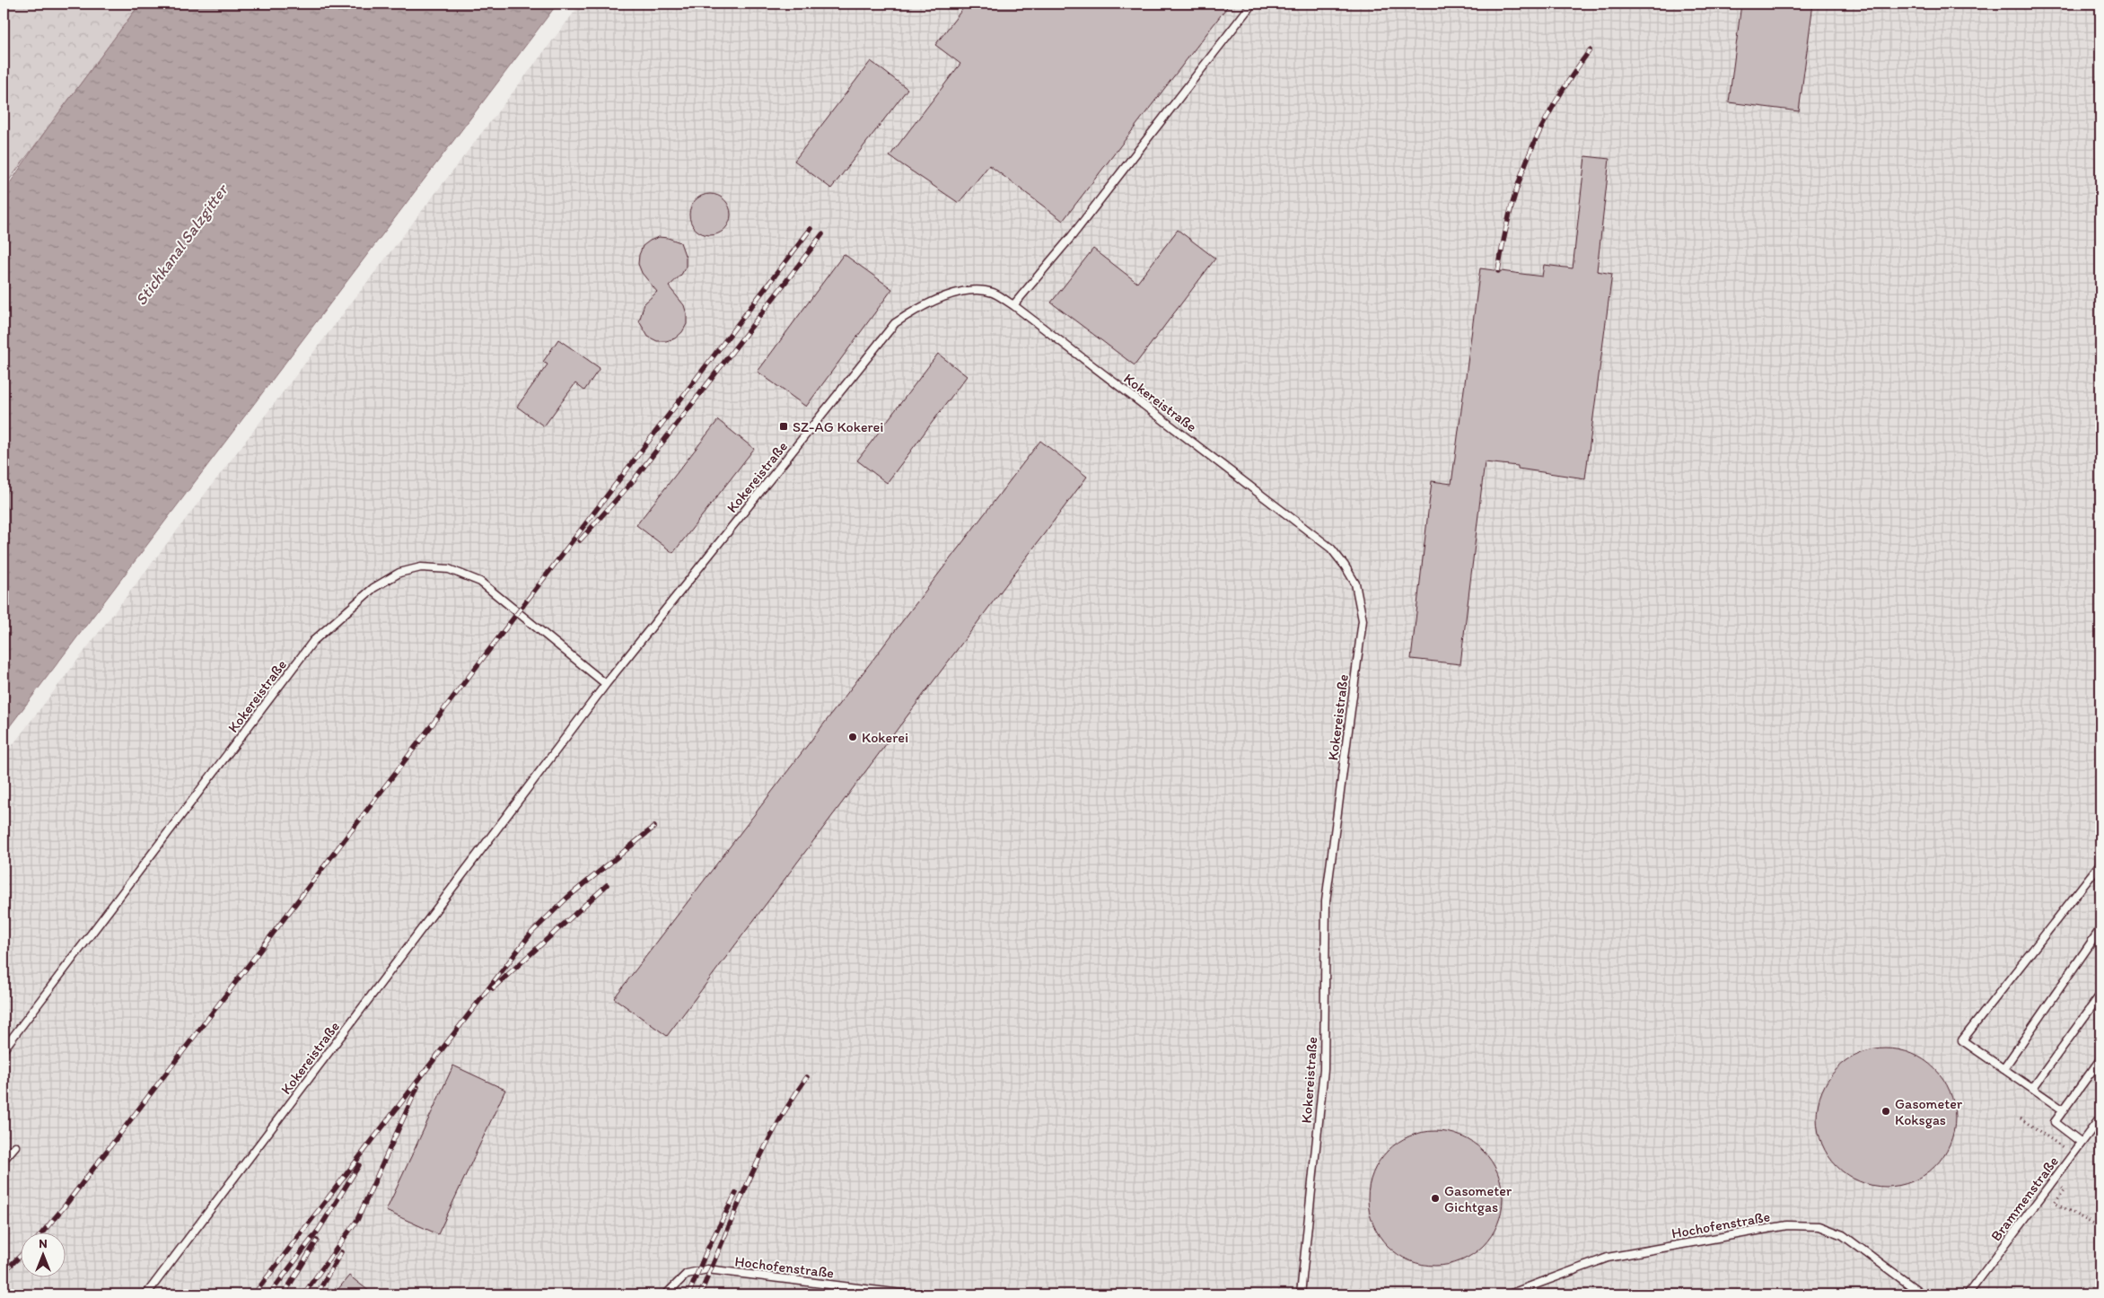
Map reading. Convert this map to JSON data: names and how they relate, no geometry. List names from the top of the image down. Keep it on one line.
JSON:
{"streets":{"lane":["Kokereistraße","Brammenstraße","Hochofenstraße"]},"water":["Stichkanal Salzgitter"],"places":{"transit":["SZ-AG Kokerei"],"other":["Kokerei","Gasometer Koksgas","Gasometer Gichtgas"]},"north":"top"}
